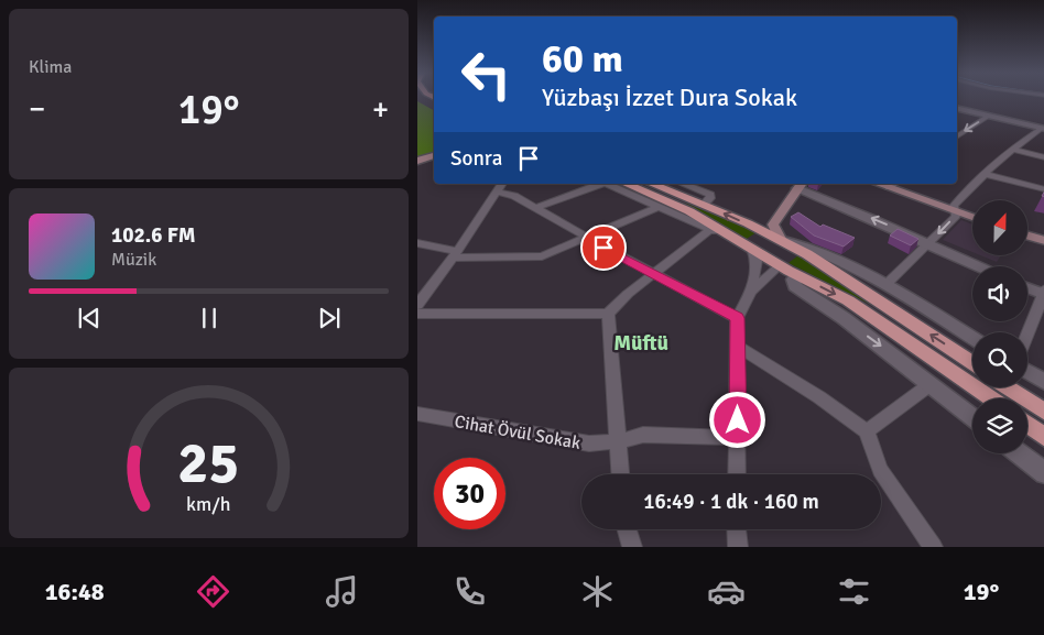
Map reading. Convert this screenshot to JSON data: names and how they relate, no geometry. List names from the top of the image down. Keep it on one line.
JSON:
{"streets":{"street":["Cihat Övül Sokak"]},"districts":["Müftü"],"north":"top","page":{"tile":"Klima","turn":["60 m","Yüzbaşı İzzet Dura Sokak"],"heat":["−","19°","+"],"then":"Sonra","song":["102.6 FM","Müzik"],"limit":"30","trip":"16:49 · 1 dk · 160 m","tabs":["16:48","19°"],"gauge":["25","km/h"]}}
